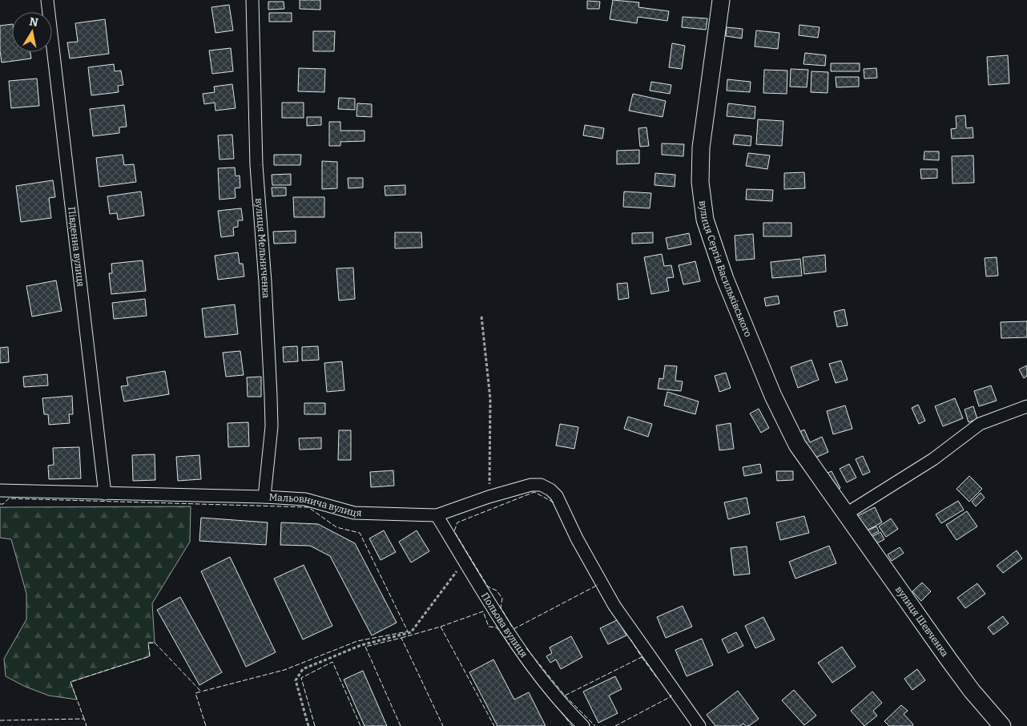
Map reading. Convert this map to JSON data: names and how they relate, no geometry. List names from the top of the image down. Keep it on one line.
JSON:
{"streets":{"street":["Південна вулиця","вулиця Мельниченка","вулиця Сергія Васильківського","Мальовнича вулиця","вулиця Шевченка","Польова вулиця"]},"crossings":[["Південна вулиця","Мальовнича вулиця"],["вулиця Мельниченка","Мальовнича вулиця"],["вулиця Сергія Васильківського","вулиця Шевченка"],["Мальовнича вулиця","Польова вулиця"]],"north":"top"}
